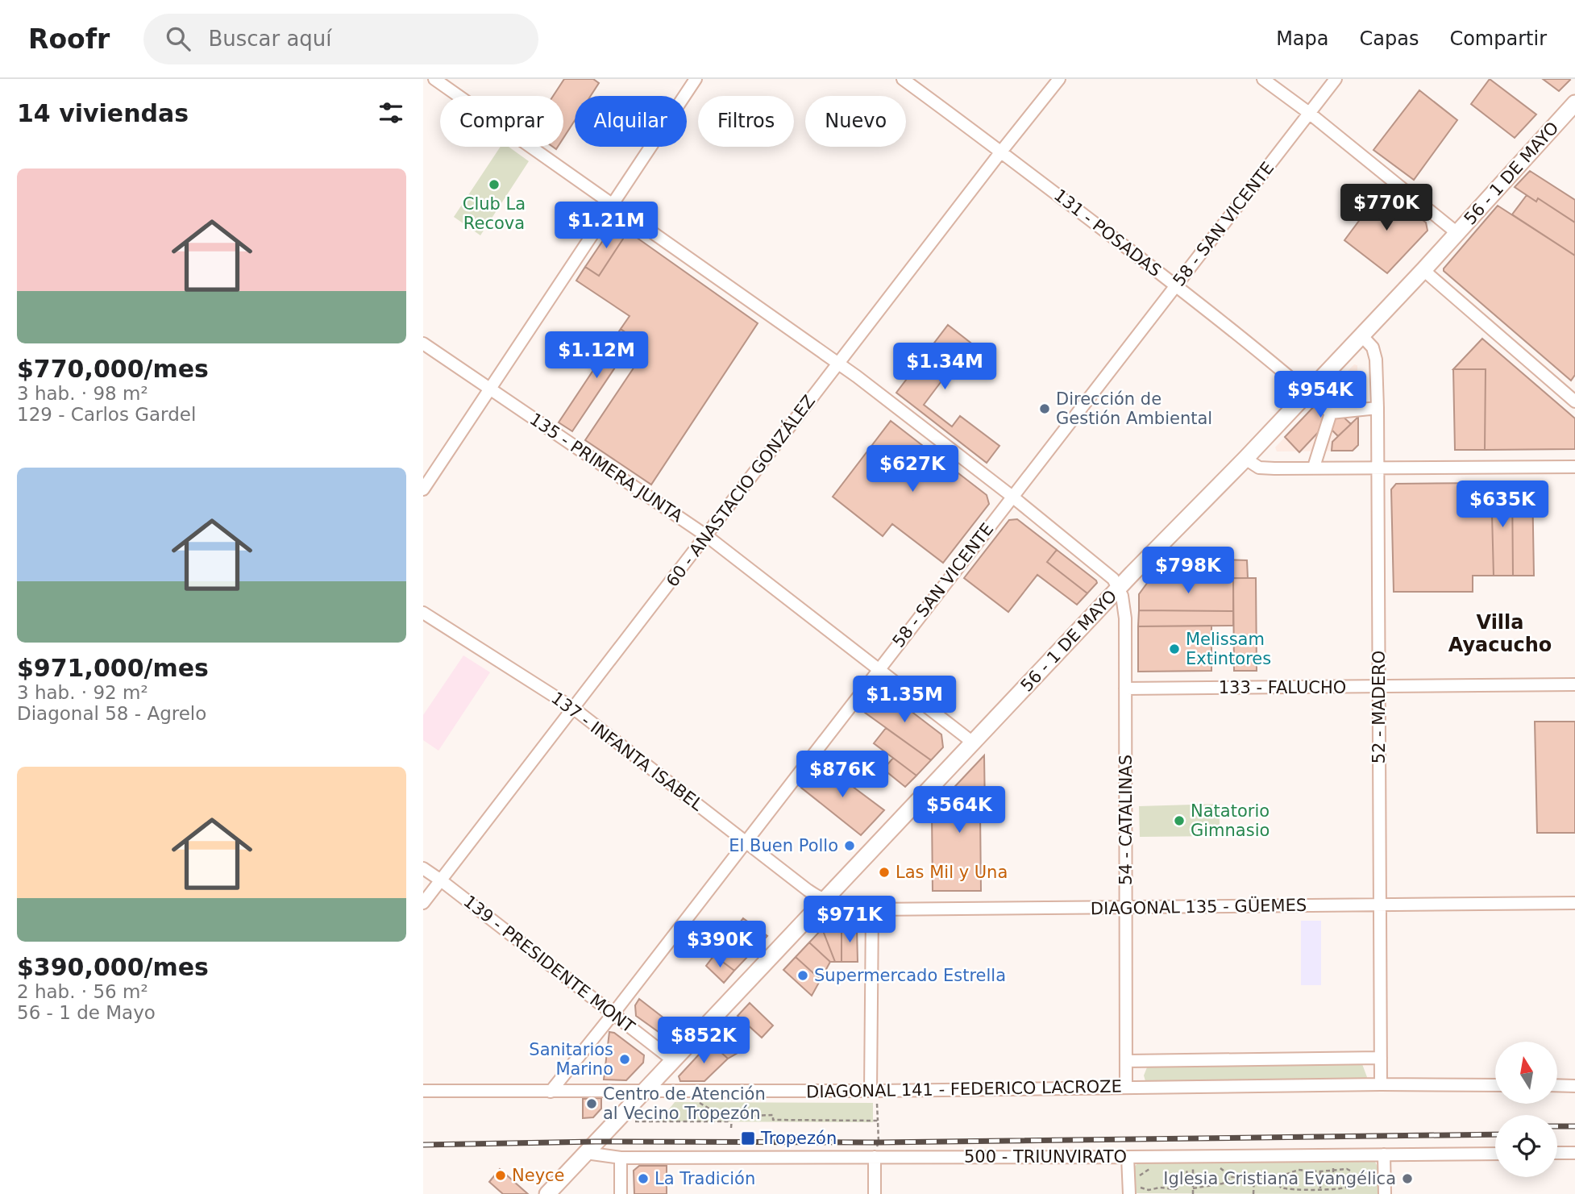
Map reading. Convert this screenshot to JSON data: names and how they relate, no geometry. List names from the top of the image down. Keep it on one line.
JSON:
{"streets":{"main road":["56 - 1 DE MAYO"],"street":["58 - SAN VICENTE","131 - POSADAS","135 - PRIMERA JUNTA","60 - ANASTACIO GONZÁLEZ","133 - FALUCHO","52 - MADERO","137 - INFANTA ISABEL","54 - CATALINAS","DIAGONAL 135 - GÜEMES","139 - PRESIDENTE MONT","DIAGONAL 141 - FEDERICO LACROZE","500 - TRIUNVIRATO"]},"crossings":[["56 - 1 DE MAYO","131 - POSADAS"],["56 - 1 DE MAYO","135 - PRIMERA JUNTA"],["56 - 1 DE MAYO","52 - MADERO"],["56 - 1 DE MAYO","137 - INFANTA ISABEL"],["56 - 1 DE MAYO","54 - CATALINAS"],["56 - 1 DE MAYO","DIAGONAL 135 - GÜEMES"],["56 - 1 DE MAYO","139 - PRESIDENTE MONT"],["56 - 1 DE MAYO","DIAGONAL 141 - FEDERICO LACROZE"],["56 - 1 DE MAYO","500 - TRIUNVIRATO"],["58 - SAN VICENTE","131 - POSADAS"],["58 - SAN VICENTE","135 - PRIMERA JUNTA"],["58 - SAN VICENTE","137 - INFANTA ISABEL"],["58 - SAN VICENTE","139 - PRESIDENTE MONT"],["58 - SAN VICENTE","DIAGONAL 141 - FEDERICO LACROZE"],["131 - POSADAS","60 - ANASTACIO GONZÁLEZ"],["135 - PRIMERA JUNTA","60 - ANASTACIO GONZÁLEZ"],["60 - ANASTACIO GONZÁLEZ","137 - INFANTA ISABEL"],["60 - ANASTACIO GONZÁLEZ","139 - PRESIDENTE MONT"],["133 - FALUCHO","52 - MADERO"],["133 - FALUCHO","54 - CATALINAS"],["52 - MADERO","DIAGONAL 135 - GÜEMES"],["52 - MADERO","DIAGONAL 141 - FEDERICO LACROZE"],["137 - INFANTA ISABEL","DIAGONAL 135 - GÜEMES"],["54 - CATALINAS","DIAGONAL 135 - GÜEMES"],["54 - CATALINAS","DIAGONAL 141 - FEDERICO LACROZE"]],"districts":["Villa Ayacucho"],"places":{"other":["Club La Recova","Dirección de Gestión Ambiental","Melissam Extintores","Natatorio Gimnasio","El Buen Pollo","Las Mil y Una","Supermercado Estrella","Sanitarios Marino","Centro de Atención al Vecino Tropezón","Neyce","La Tradición","Iglesia Cristiana Evangélica"],"transit":["Tropezón"]},"north":"top","page":{"header":"Roofr","search":"Buscar aquí","nav":["Mapa","Capas","Compartir"],"heading":"14 viviendas","chip":["Comprar","Alquilar","Filtros","Nuevo"],"list":[{"name":"$770,000/mes","note":"3 hab. · 98 m² · 129 - Carlos Gardel"},{"name":"$971,000/mes","note":"3 hab. · 92 m² · Diagonal 58 - Agrelo"},{"name":"$390,000/mes","note":"2 hab. · 56 m² · 56 - 1 de Mayo"}],"price":["$770K","$1.21M","$1.12M","$1.34M","$954K","$627K","$635K","$798K","$1.35M","$876K","$564K","$971K","$390K","$852K"]}}
